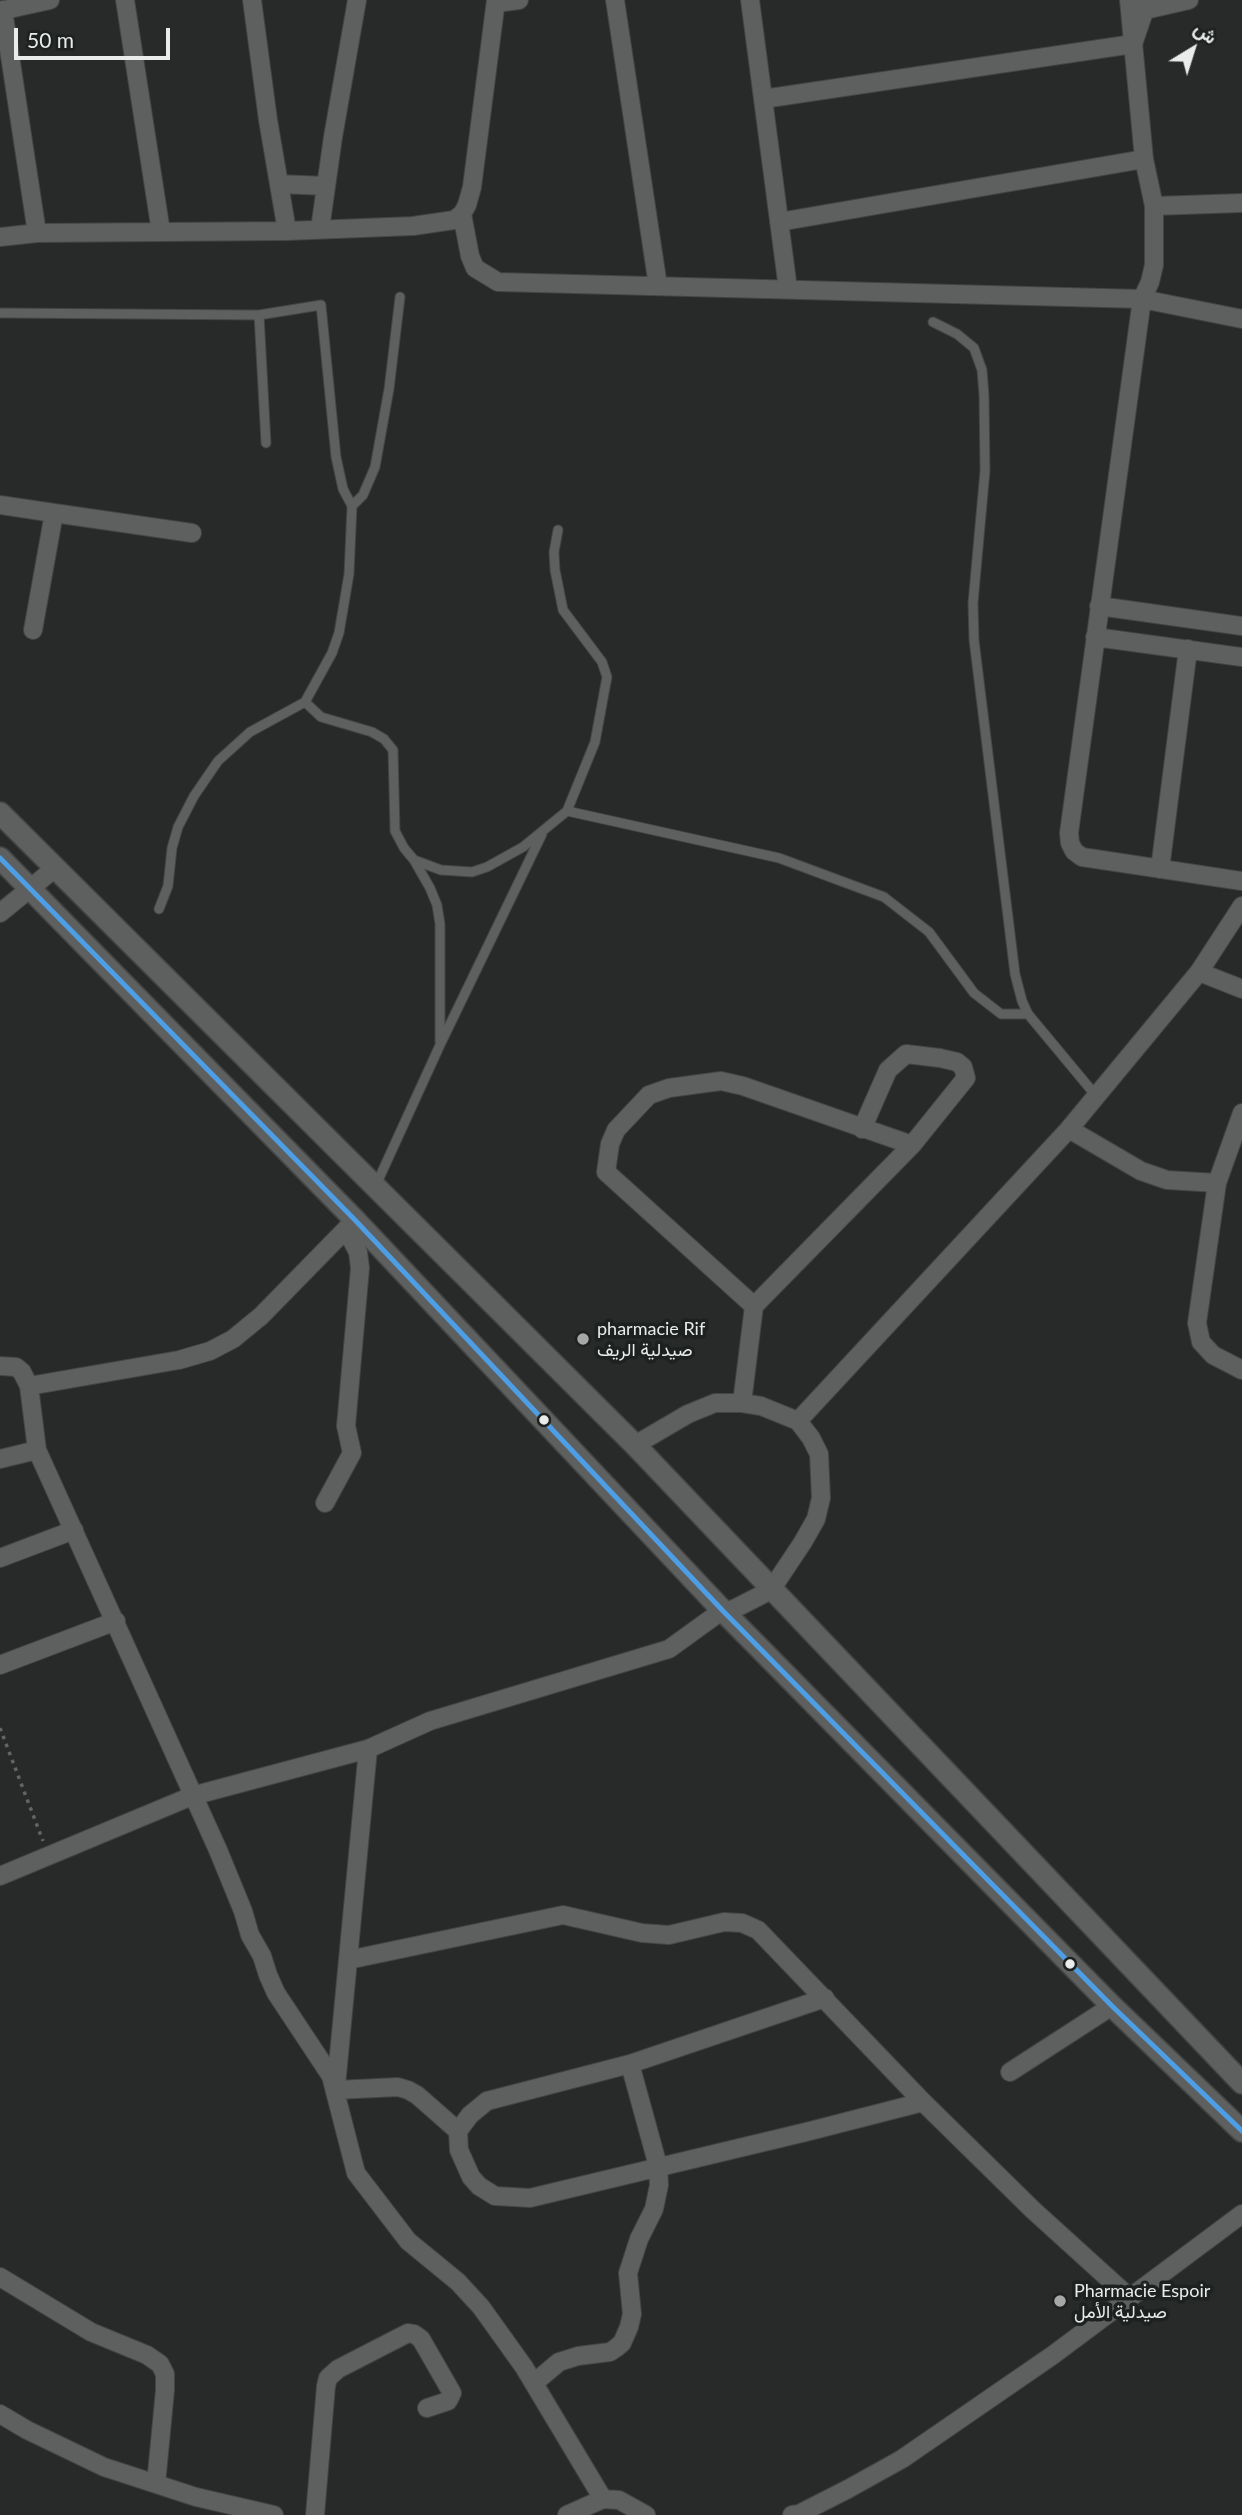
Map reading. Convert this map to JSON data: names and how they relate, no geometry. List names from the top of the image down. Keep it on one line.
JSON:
{"places":["pharmacie Rif صيدلية الريف","Pharmacie Espoir صيدلية الأمل"],"scale_bar":"50 m","north":"top right"}
